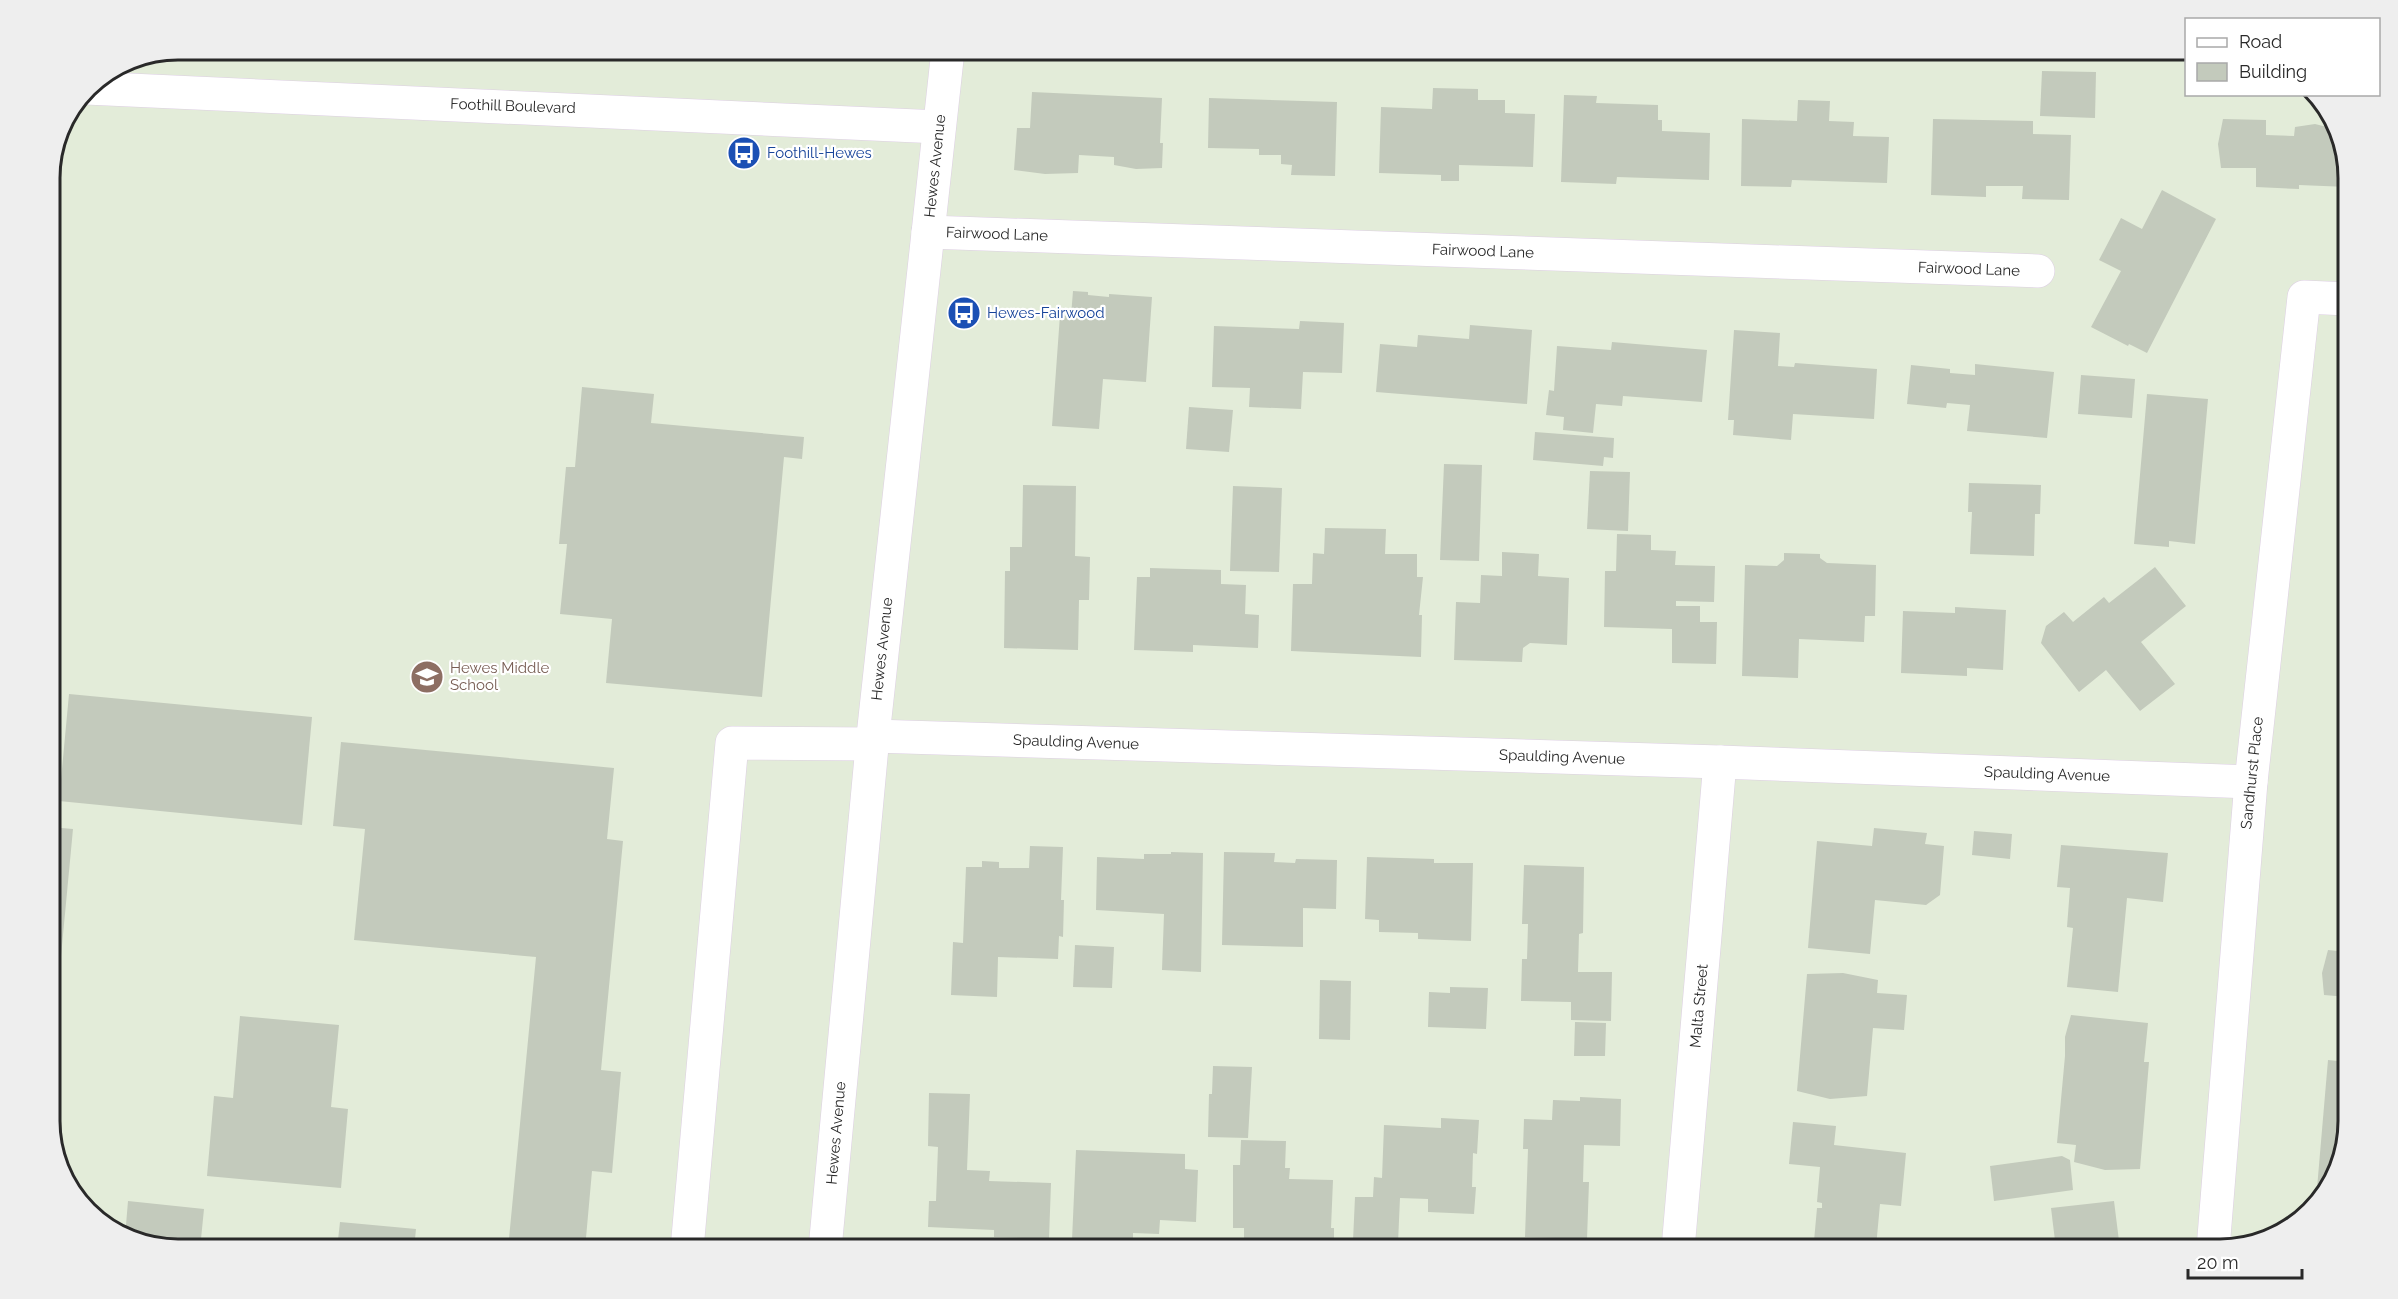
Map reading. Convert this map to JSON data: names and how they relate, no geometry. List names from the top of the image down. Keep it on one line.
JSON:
{"streets":{"street":["Foothill Boulevard","Hewes Avenue","Fairwood Lane","Spaulding Avenue","Sandhurst Place","Malta Street"]},"crossings":[["Foothill Boulevard","Hewes Avenue"],["Hewes Avenue","Fairwood Lane"],["Hewes Avenue","Spaulding Avenue"],["Spaulding Avenue","Sandhurst Place"],["Spaulding Avenue","Malta Street"]],"places":{"bus stop":["Foothill-Hewes","Hewes-Fairwood"],"school or university":["Hewes Middle School"]},"legend":["Road","Building"],"scale_bar":"20 m"}
